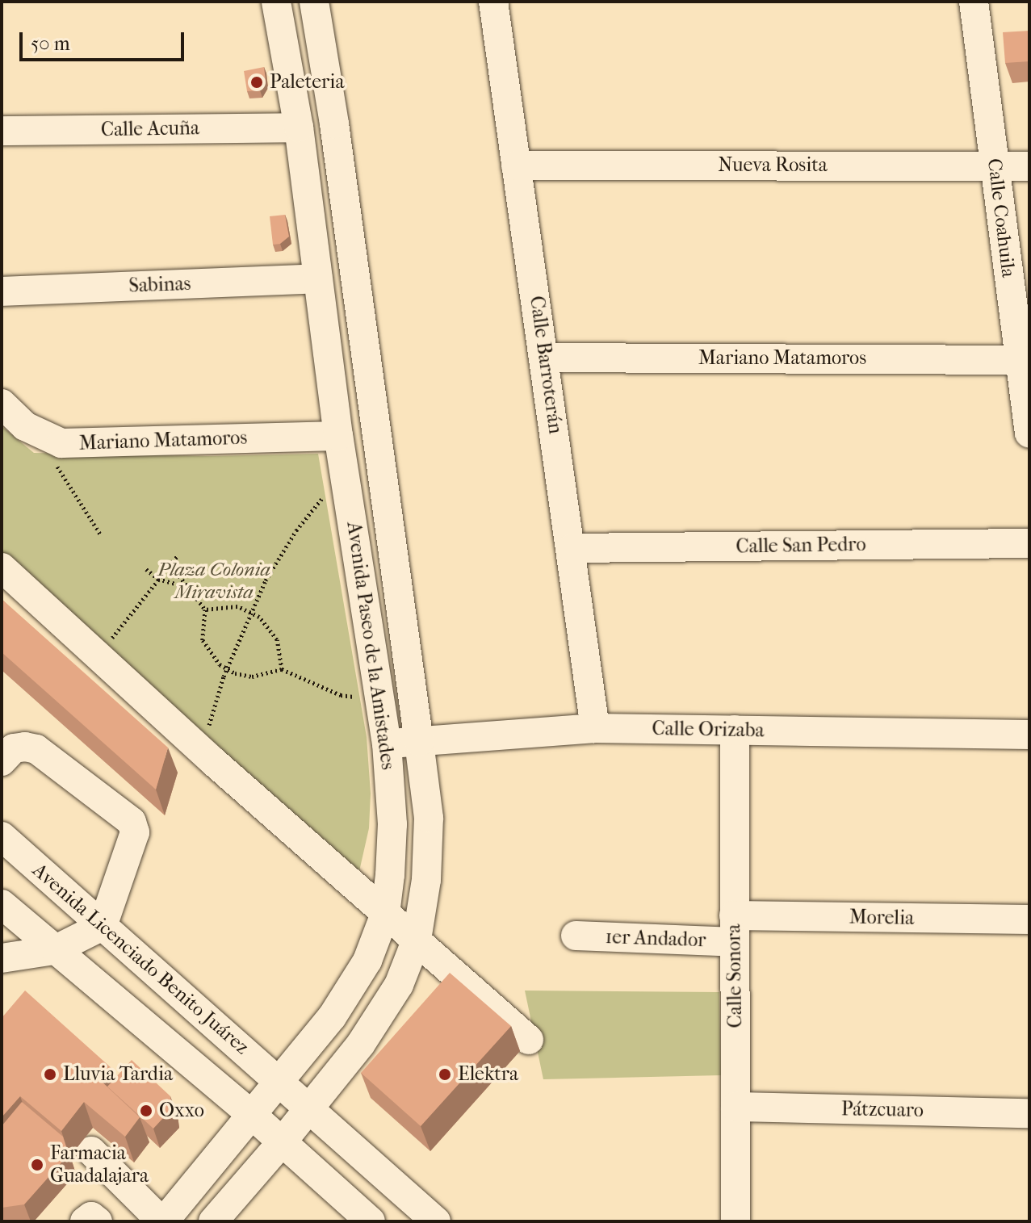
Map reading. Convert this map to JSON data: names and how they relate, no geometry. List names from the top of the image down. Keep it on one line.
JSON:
{"streets":{"street":["Calle Acuña","Nueva Rosita","Calle Coahuila","Sabinas","Mariano Matamoros","Calle Barroterán","Calle San Pedro","Avenida Paseo de la Amistades","Calle Orizaba","Morelia","1er Andador","Avenida Licenciado Benito Juárez","Calle Sonora","Pátzcuaro"]},"crossings":[["Calle Acuña","Avenida Paseo de la Amistades"],["Nueva Rosita","Calle Coahuila"],["Nueva Rosita","Calle Barroterán"],["Calle Coahuila","Mariano Matamoros"],["Sabinas","Avenida Paseo de la Amistades"],["Mariano Matamoros","Calle Barroterán"],["Mariano Matamoros","Avenida Paseo de la Amistades"],["Calle Barroterán","Calle San Pedro"],["Calle Barroterán","Calle Orizaba"],["Avenida Paseo de la Amistades","Calle Orizaba"],["Avenida Paseo de la Amistades","Avenida Licenciado Benito Juárez"],["Calle Orizaba","Calle Sonora"],["Morelia","1er Andador"],["Morelia","Calle Sonora"],["1er Andador","Calle Sonora"],["Calle Sonora","Pátzcuaro"]],"parks":["Plaza Colonia Miravista"],"places":["Paleteria","Lluvia Tardia","Elektra","Oxxo","Farmacia Guadalajara"],"scale_bar":"50 m"}
